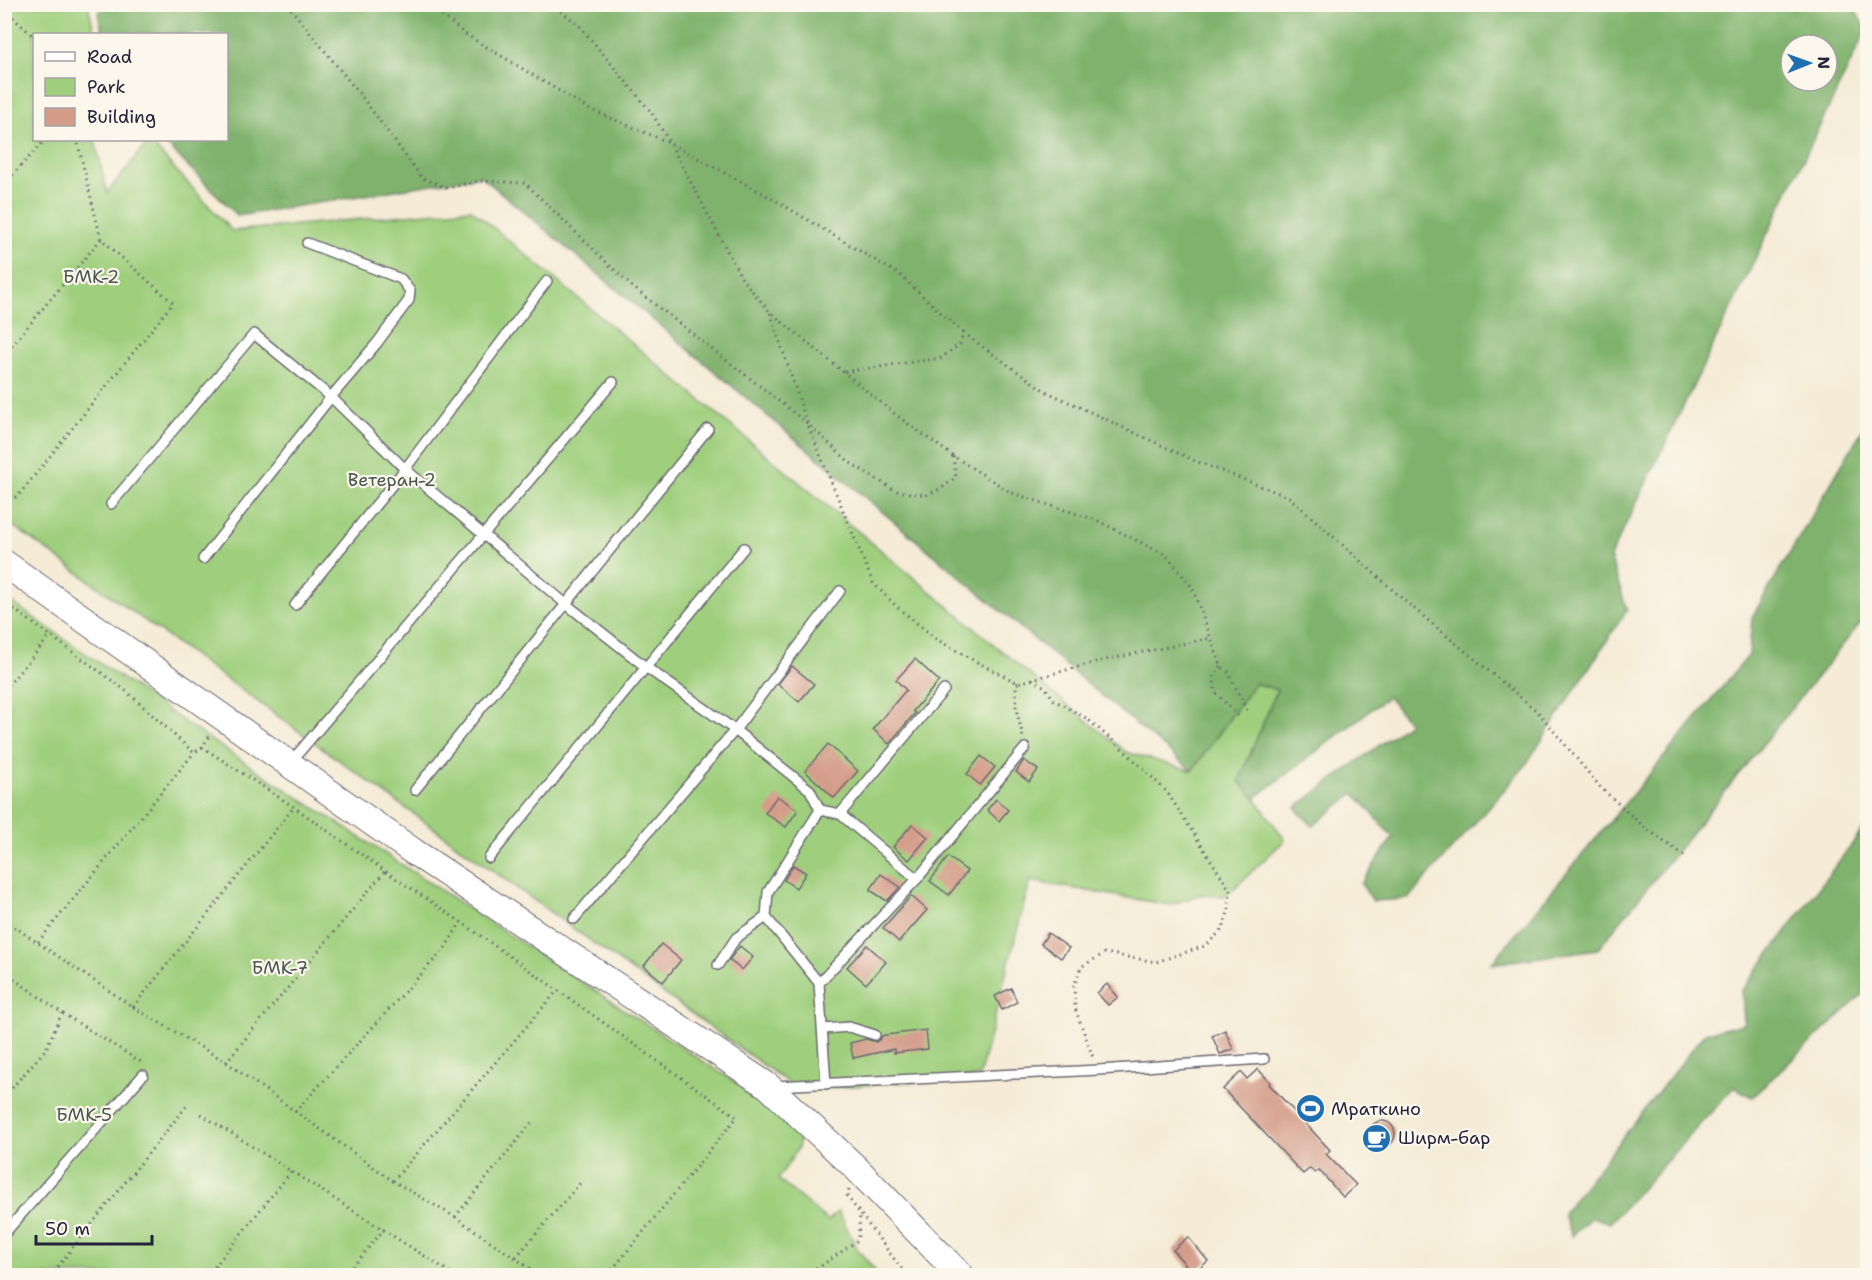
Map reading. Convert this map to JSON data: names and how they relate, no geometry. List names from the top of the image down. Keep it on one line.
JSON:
{"parks":["БМК-2","Ветеран-2","БМК-7","БМК-5"],"places":{"sports":["Мраткино"],"cafe":["Ширм-бар"]},"legend":["Road","Park","Building"],"scale_bar":"50 m","north":"right"}
